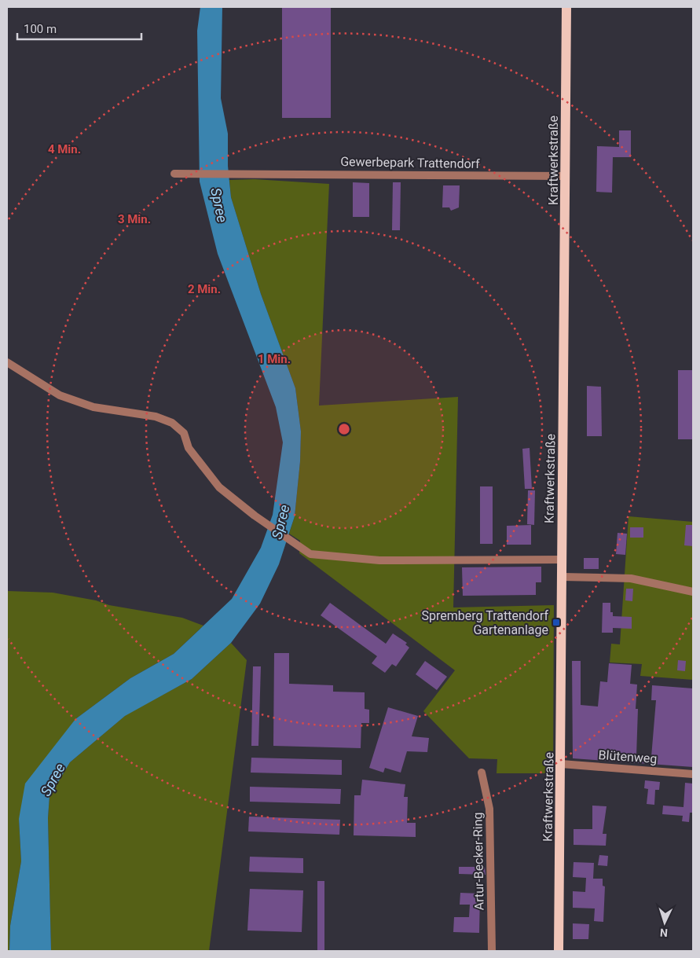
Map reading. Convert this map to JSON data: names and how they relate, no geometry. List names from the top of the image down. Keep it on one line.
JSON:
{"streets":{"main road":["Kraftwerkstraße"],"street":["Gewerbepark Trattendorf","Blütenweg","Artur-Becker-Ring"]},"crossings":[["Kraftwerkstraße","Gewerbepark Trattendorf"],["Kraftwerkstraße","Blütenweg"]],"water":["Spree"],"places":{"transit":["Spremberg Trattendorf Gartenanlage"]},"scale_bar":"100 m","north":"bottom","rings":["4 Min.","3 Min.","2 Min.","1 Min."]}
